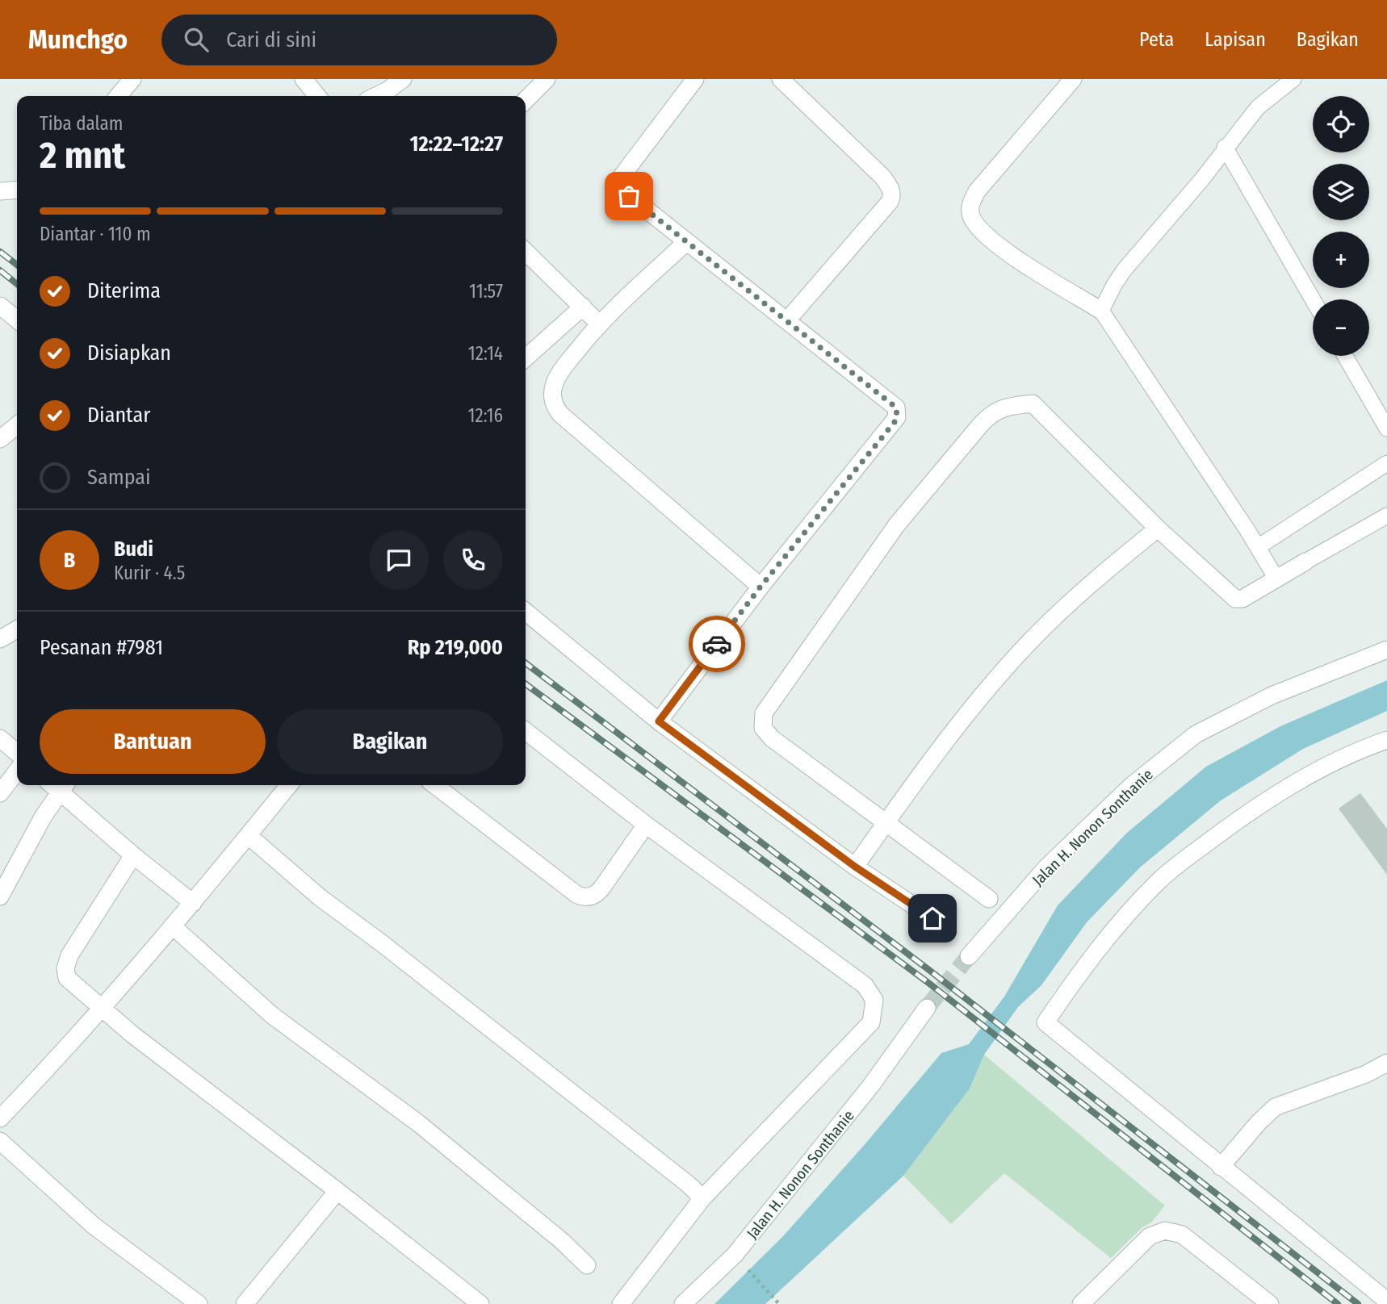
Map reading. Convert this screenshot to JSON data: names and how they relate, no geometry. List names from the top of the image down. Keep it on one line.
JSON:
{"streets":{"street":["Jalan H. Nonon Sonthanie"]},"page":{"header":"Munchgo","search":"Cari di sini","nav":["Peta","Lapisan","Bagikan"],"map_buttons":["+","−"],"heading":["2 mnt","Tiba dalam","12:22–12:27"],"panel":["Budi","Kurir · 4.5","Pesanan #7981","Rp 219,000"],"bar":"Diantar · 110 m","list":[["Diterima","11:57"],["Disiapkan","12:14"],["Diantar","12:16"],"Sampai"],"round":"B","buttons":["Bantuan","Bagikan"]}}
